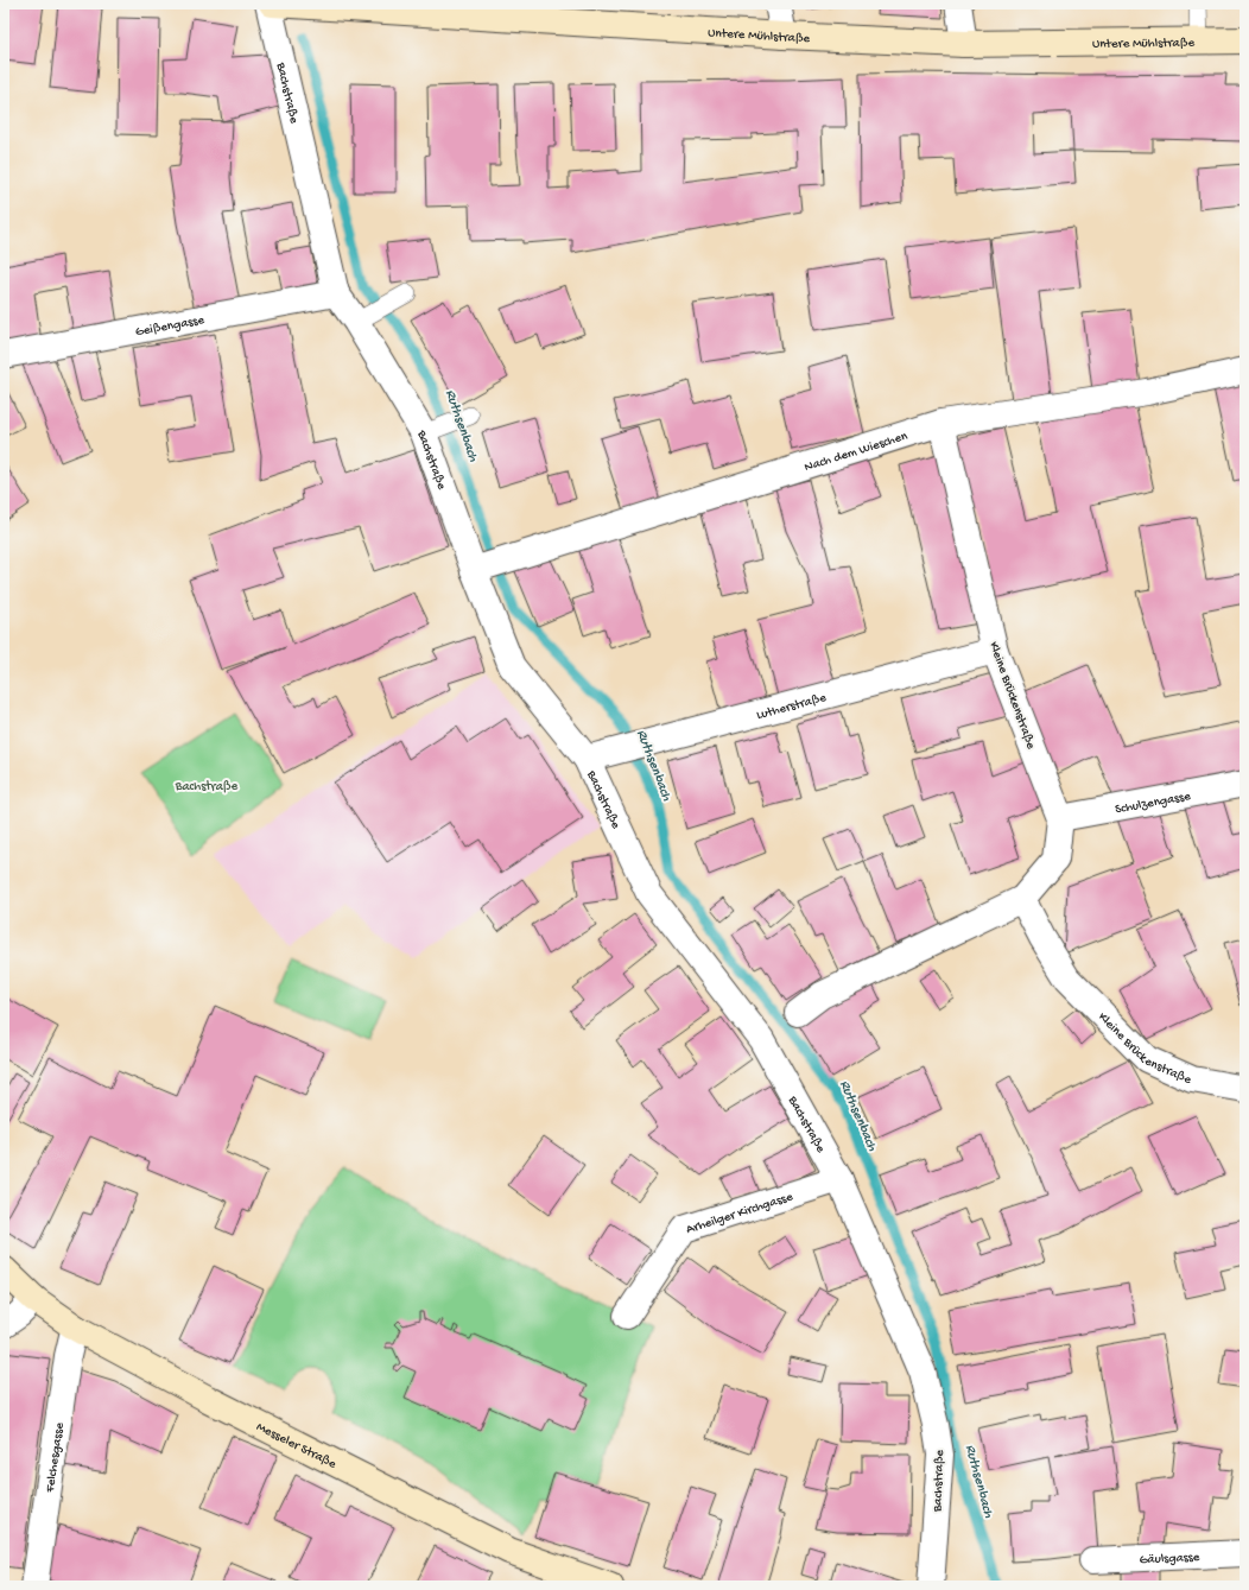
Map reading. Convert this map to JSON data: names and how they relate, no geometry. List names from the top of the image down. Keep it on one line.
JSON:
{"streets":{"street":["Untere Mühlstraße","Bachstraße","Geißengasse","Nach dem Wieschen","Kleine Brückenstraße","Lutherstraße","Schulzengasse","Arheilger Kirchgasse","Messeler Straße","Felchesgasse","Gäulsgasse"]},"crossings":[["Bachstraße","Geißengasse"],["Bachstraße","Nach dem Wieschen"],["Bachstraße","Lutherstraße"],["Bachstraße","Arheilger Kirchgasse"],["Nach dem Wieschen","Kleine Brückenstraße"],["Kleine Brückenstraße","Lutherstraße"],["Kleine Brückenstraße","Schulzengasse"],["Messeler Straße","Felchesgasse"]],"water":["Ruthsenbach"],"parks":["Bachstraße"]}
